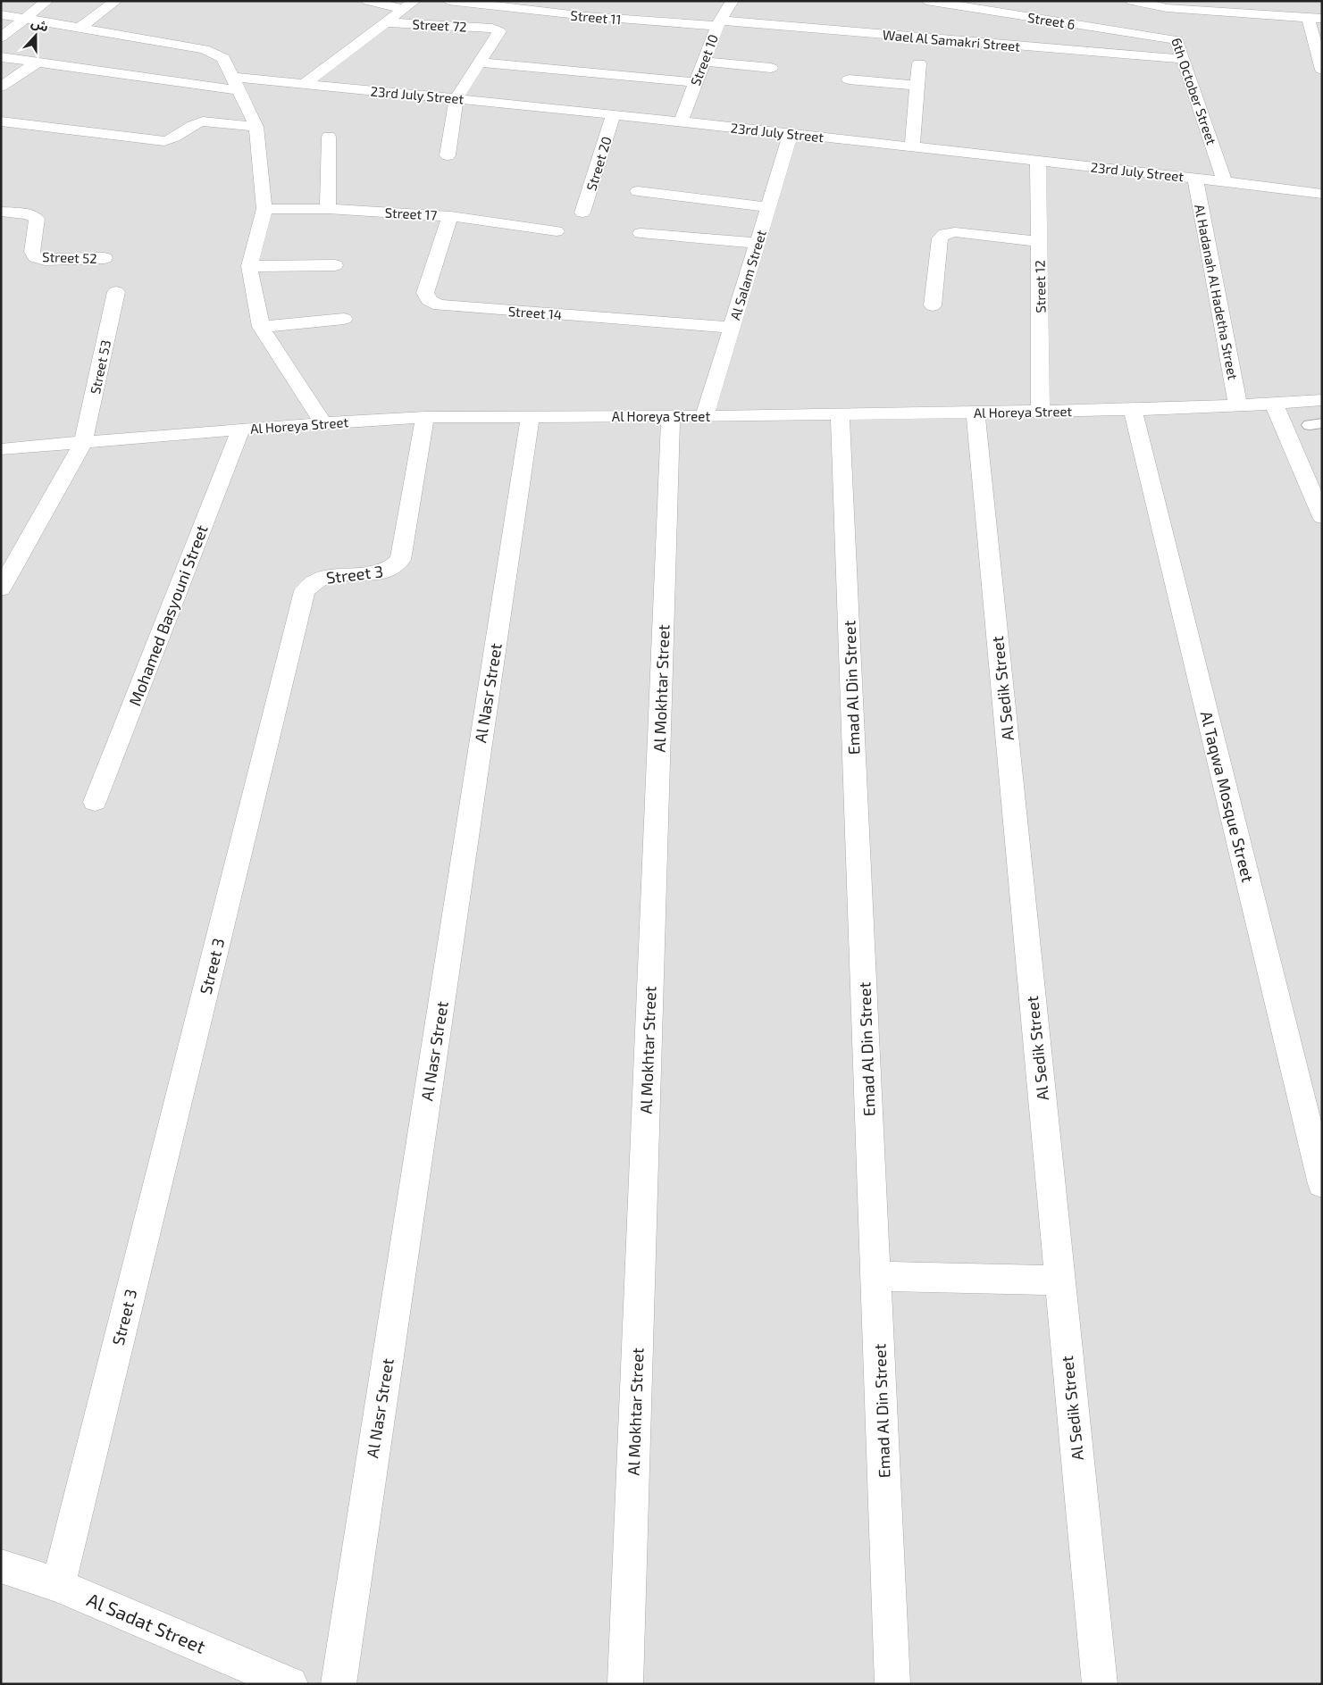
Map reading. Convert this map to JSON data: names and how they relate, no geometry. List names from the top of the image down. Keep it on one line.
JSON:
{"streets":{"street":["Street 11","Street 6","Street 72","Wael Al Samakri Street","Street 10","6th October Street","23rd July Street","Street 20","Street 17","Street 52","Al Salam Street","Street 12","Al Hadanah Al Hadetha Street","Street 14","Street 53","Al Horeya Street","Street 3","Mohamed Basyouni Street","Emad Al Din Street","Al Mokhtar Street","Al Sedik Street","Al Nasr Street","Al Taqwa Mosque Street","Al Sadat Street"]},"crossings":[["Street 11","Wael Al Samakri Street"],["Street 11","Street 10"],["Street 6","6th October Street"],["Wael Al Samakri Street","Street 10"],["Wael Al Samakri Street","6th October Street"],["Street 10","23rd July Street"],["6th October Street","23rd July Street"],["23rd July Street","Street 20"],["23rd July Street","Al Salam Street"],["23rd July Street","Street 12"],["23rd July Street","Al Hadanah Al Hadetha Street"],["Street 17","Street 14"],["Al Salam Street","Street 14"],["Al Salam Street","Al Horeya Street"],["Street 12","Al Horeya Street"],["Al Hadanah Al Hadetha Street","Al Horeya Street"],["Street 53","Al Horeya Street"],["Al Horeya Street","Street 3"],["Al Horeya Street","Mohamed Basyouni Street"],["Al Horeya Street","Emad Al Din Street"],["Al Horeya Street","Al Mokhtar Street"],["Al Horeya Street","Al Sedik Street"],["Al Horeya Street","Al Nasr Street"],["Al Horeya Street","Al Taqwa Mosque Street"],["Street 3","Al Sadat Street"]],"north":"top"}
